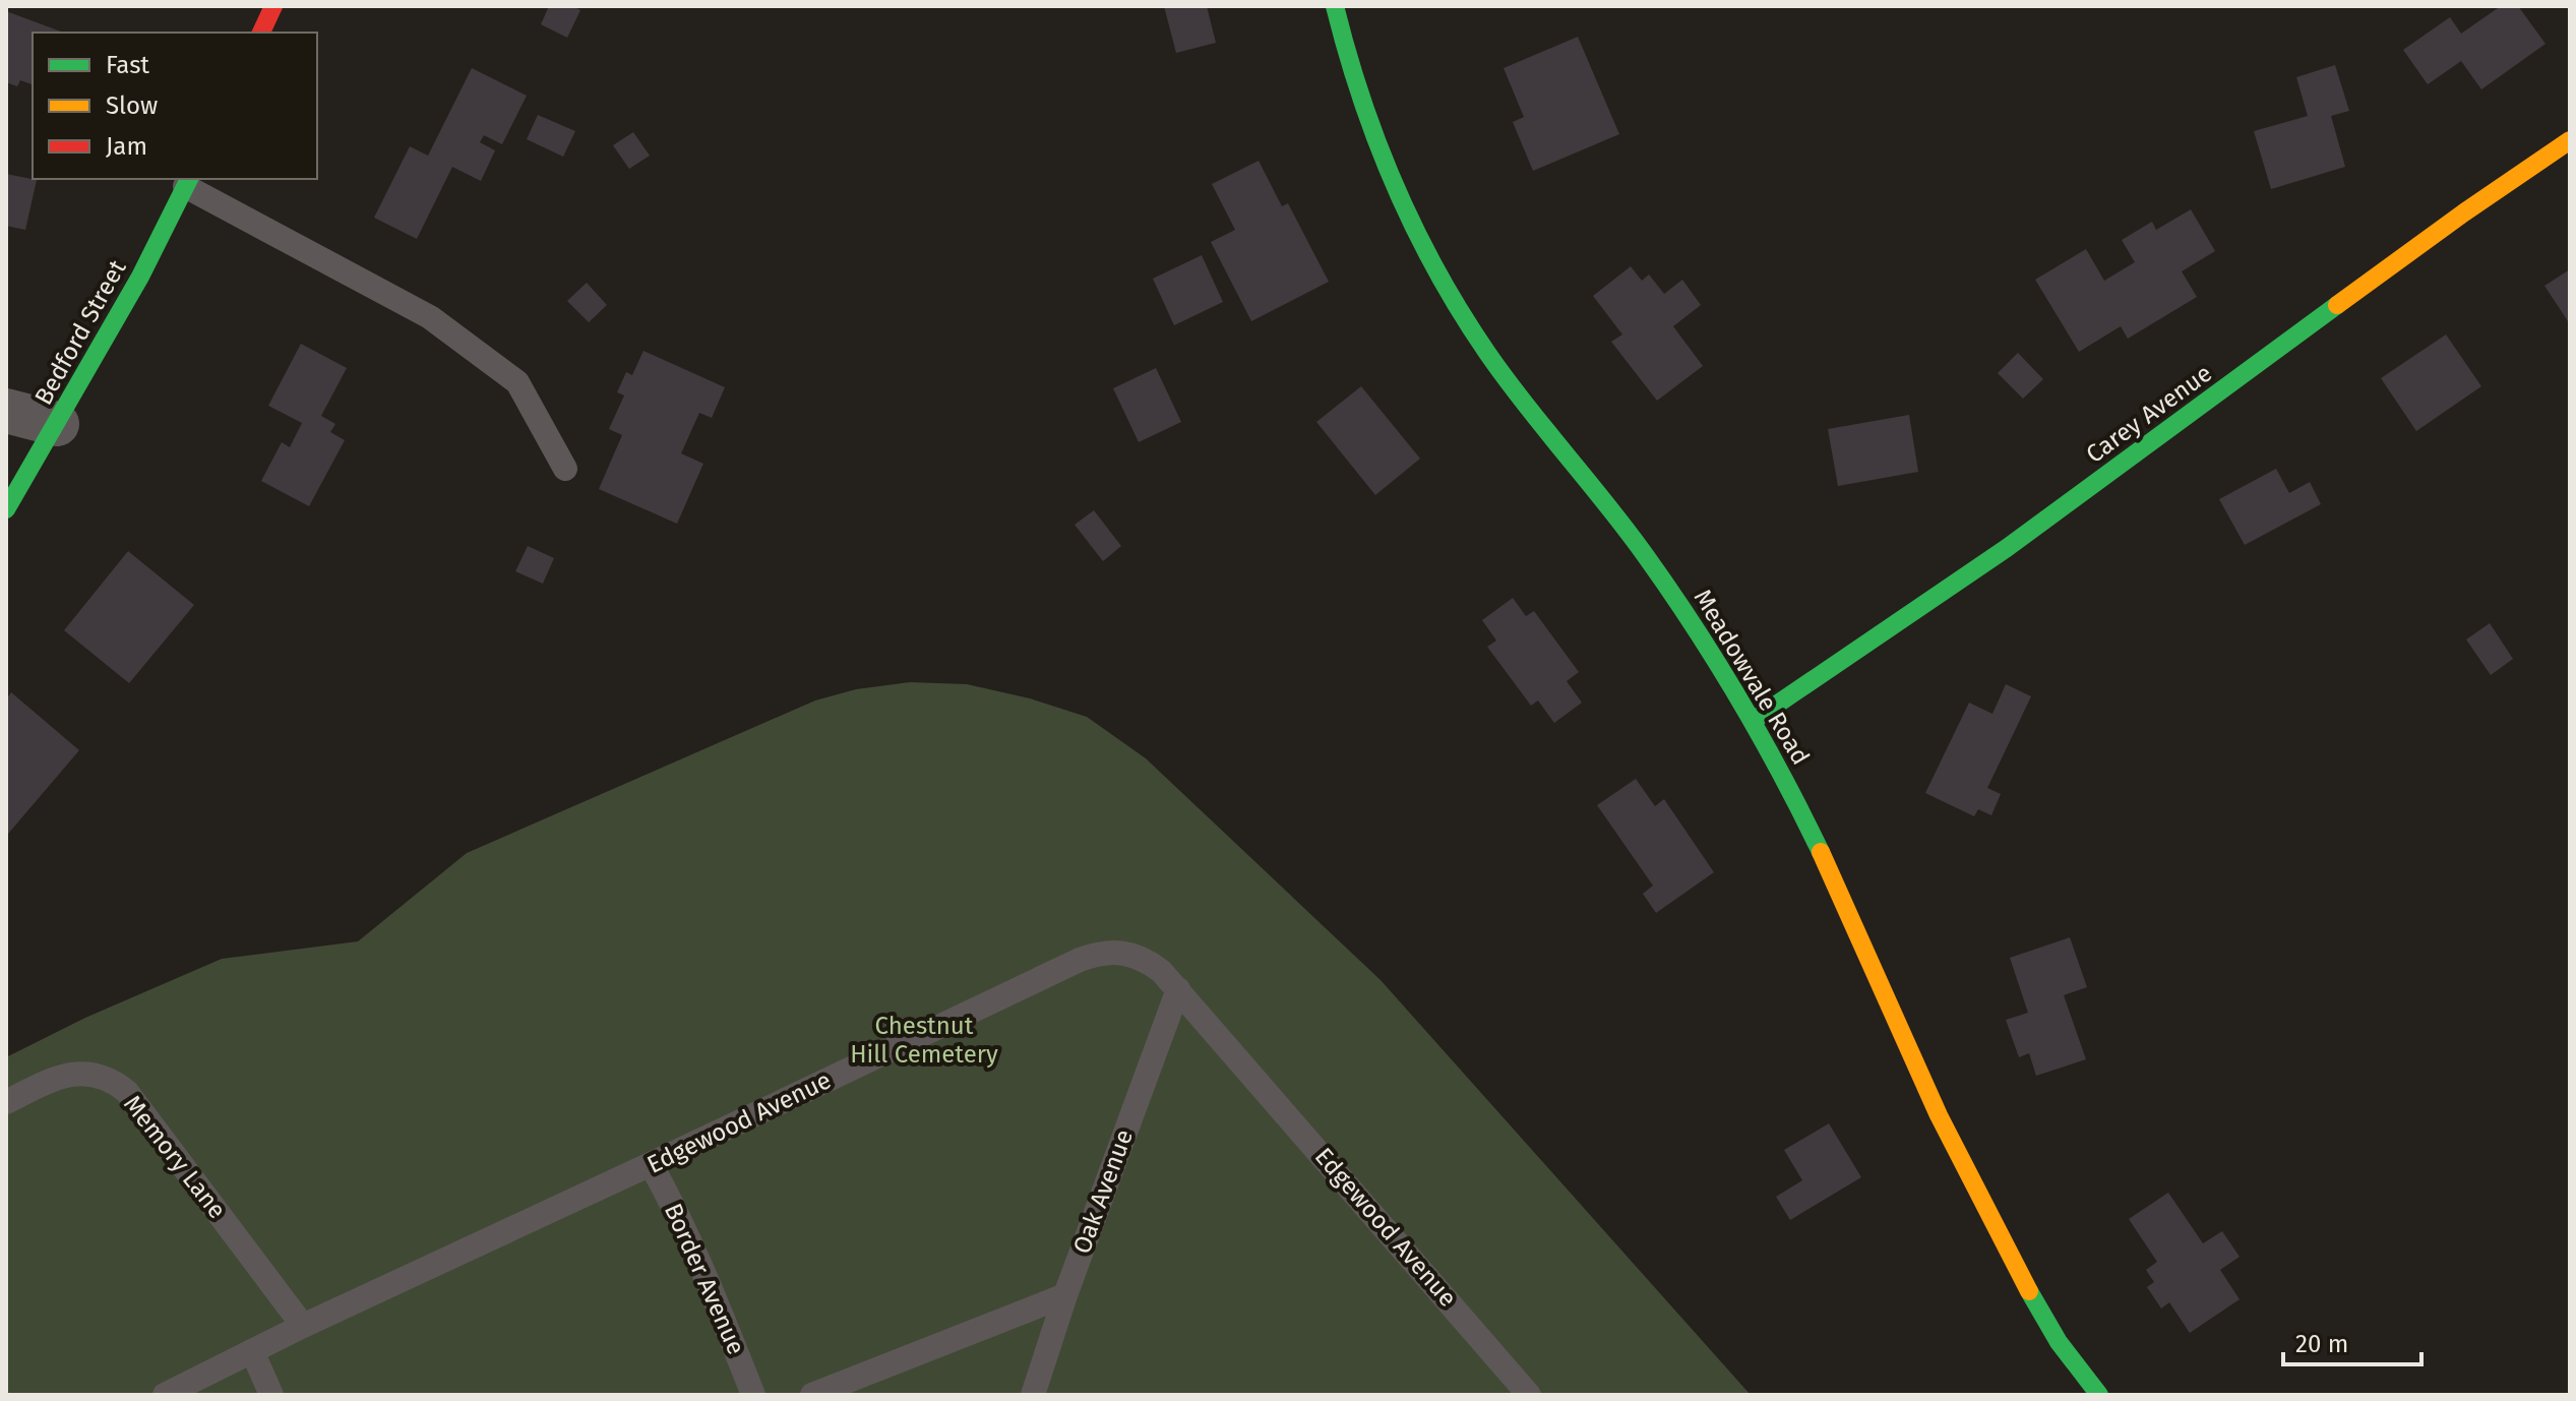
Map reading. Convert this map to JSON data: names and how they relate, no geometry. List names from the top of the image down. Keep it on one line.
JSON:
{"streets":{"street":["Bedford Street","Carey Avenue","Meadowvale Road"],"lane":["Edgewood Avenue","Memory Lane","Oak Avenue","Border Avenue"]},"crossings":[["Carey Avenue","Meadowvale Road"],["Edgewood Avenue","Memory Lane"],["Edgewood Avenue","Oak Avenue"],["Edgewood Avenue","Border Avenue"]],"parks":["Chestnut Hill Cemetery"],"legend":["Fast","Slow","Jam"],"scale_bar":"20 m"}
